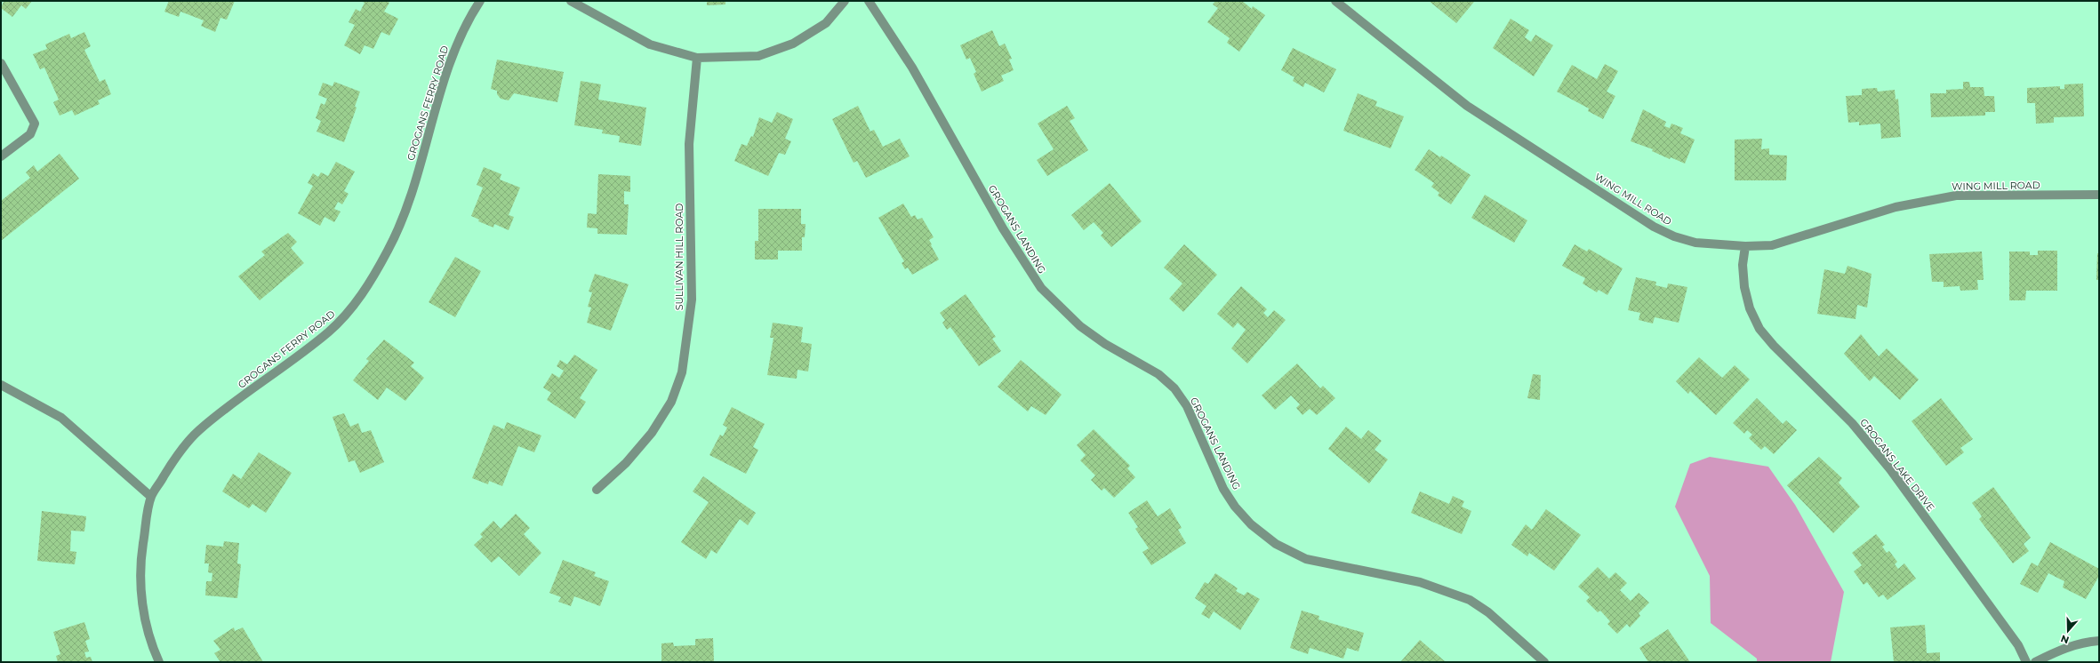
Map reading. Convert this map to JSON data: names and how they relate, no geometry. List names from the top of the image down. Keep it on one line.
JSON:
{"streets":{"street":["GROGANS FERRY ROAD","WING MILL ROAD","GROGANS LANDING","SULLIVAN HILL ROAD","GROGANS LAKE DRIVE"]},"crossings":[["WING MILL ROAD","GROGANS LAKE DRIVE"]],"north":"bottom"}
